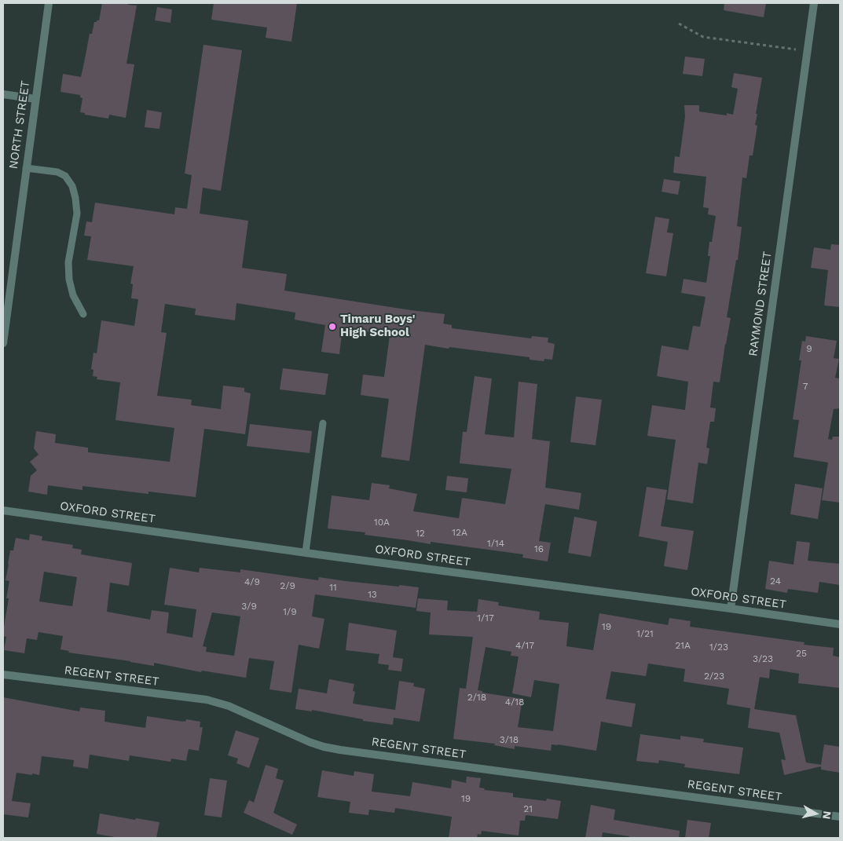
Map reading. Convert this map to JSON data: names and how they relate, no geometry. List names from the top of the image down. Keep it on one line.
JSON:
{"streets":{"street":["NORTH STREET","RAYMOND STREET","OXFORD STREET","REGENT STREET"]},"crossings":[["RAYMOND STREET","OXFORD STREET"]],"places":["Timaru Boys' High School"],"house_numbers":["9","7","10A","12A","12","1/14","16","24","4/9","2/9","11","13","3/9","1/9","1/17","19","1/21","4/17","21A","1/23","25","3/23","2/23","2/18","4/18","3/18","19","21"],"north":"right"}
